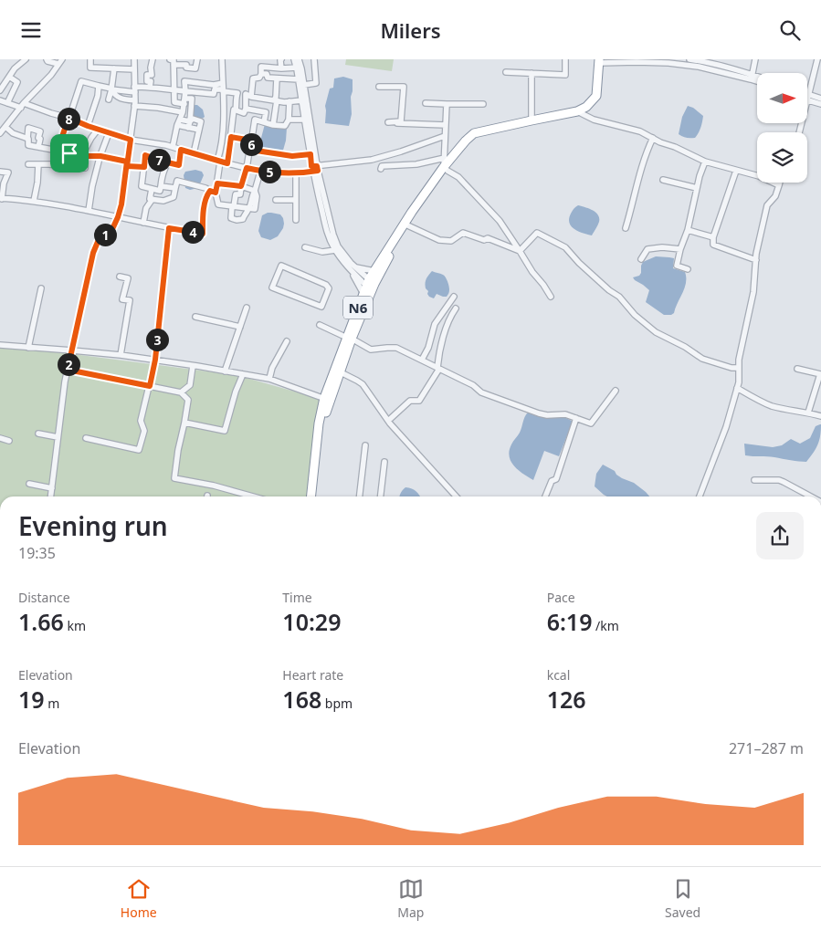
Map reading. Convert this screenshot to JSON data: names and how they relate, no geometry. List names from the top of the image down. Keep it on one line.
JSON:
{"streets":{"highway":["N6"]},"north":"right","page":{"header":"Milers","pins":["8","6","7","5","4","1","3","2"],"heading":["Evening run","19:35"],"stats":[["Distance","1.66 km"],["Time","10:29"],["Pace","6:19 /km"],["Elevation","19 m"],["Heart rate","168 bpm"],["kcal","126"]],"chart":["Elevation","271–287 m"],"tabs":["Home","Map","Saved"]}}
